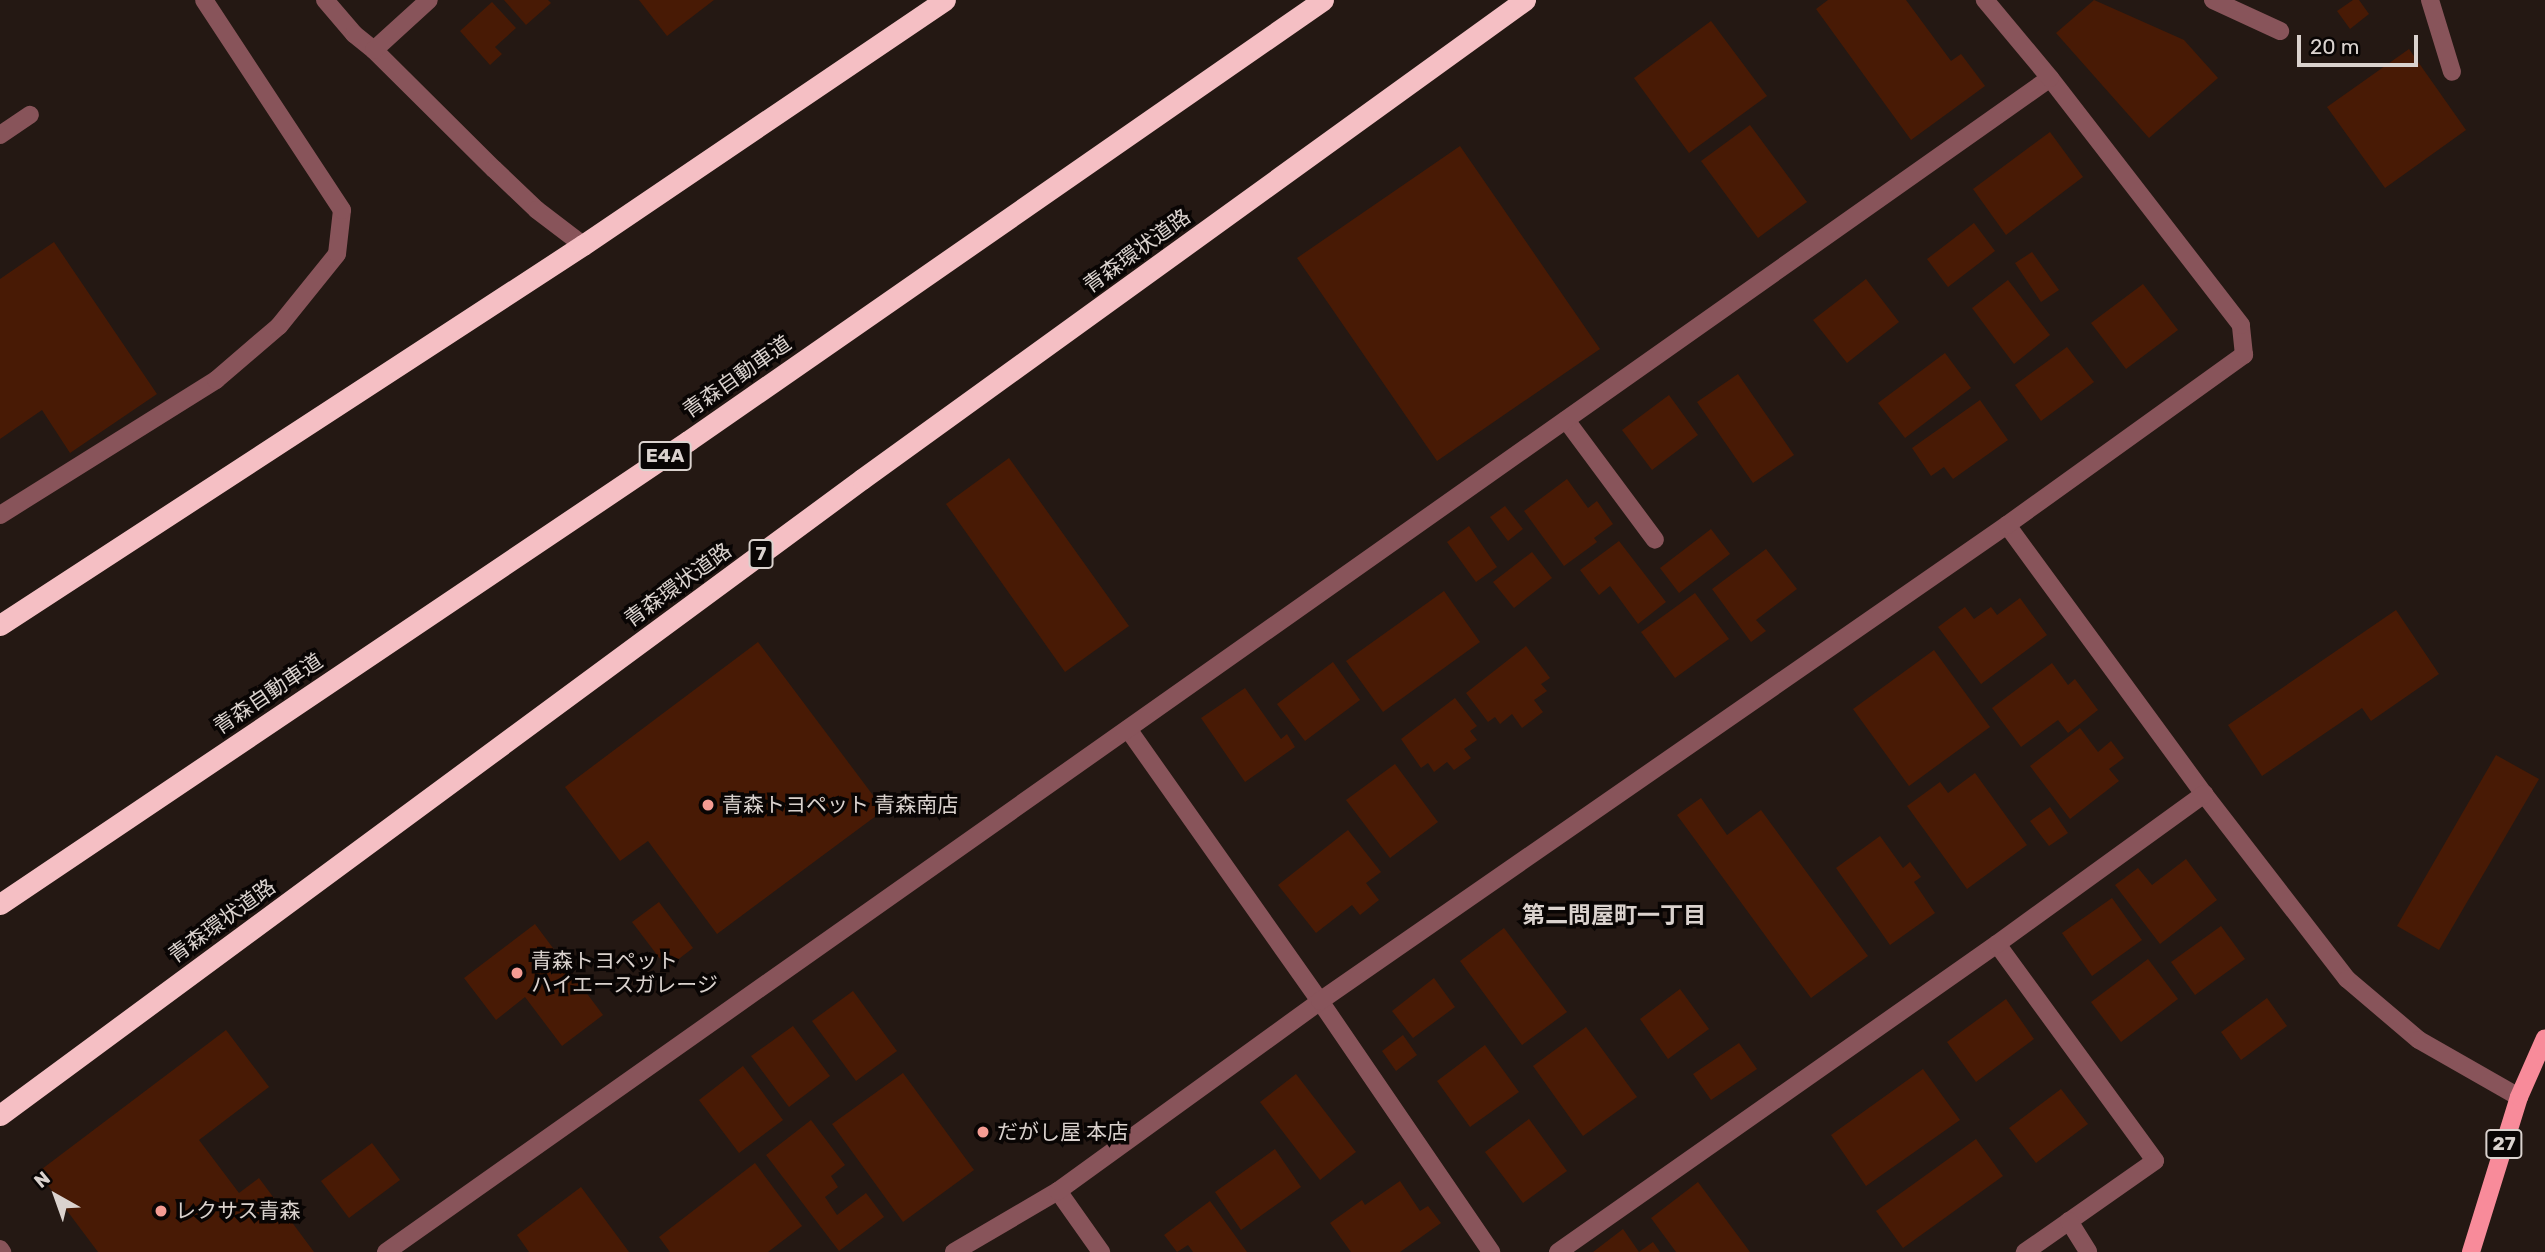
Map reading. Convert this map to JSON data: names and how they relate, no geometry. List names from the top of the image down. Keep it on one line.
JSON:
{"streets":{"highway":["青森環状道路","青森自動車道","E4A","7"],"main road":["27"]},"districts":["第二問屋町一丁目"],"places":["青森トヨペット 青森南店","青森トヨペット ハイエースガレージ","だがし屋 本店","レクサス青森"],"scale_bar":"20 m","north":"top left"}
